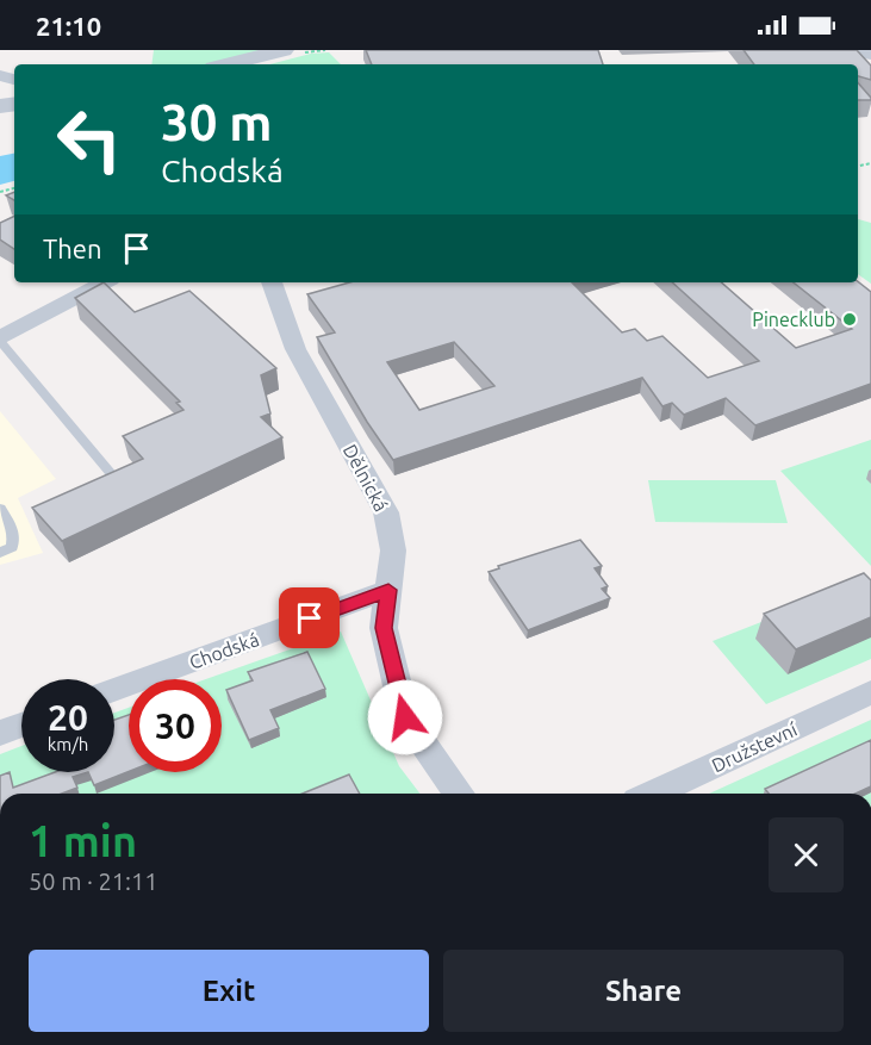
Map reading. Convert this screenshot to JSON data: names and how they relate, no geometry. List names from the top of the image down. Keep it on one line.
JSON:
{"streets":{"street":["Dělnická","Chodská","Družstevní"]},"crossings":[["Dělnická","Chodská"]],"places":["Pinecklub"],"page":{"status":"21:10","turn":["30 m","Chodská"],"then":"Then","speed":"20 km/h","limit":"30","heading":["1 min","50 m · 21:11"],"buttons":["Exit","Share"]}}
